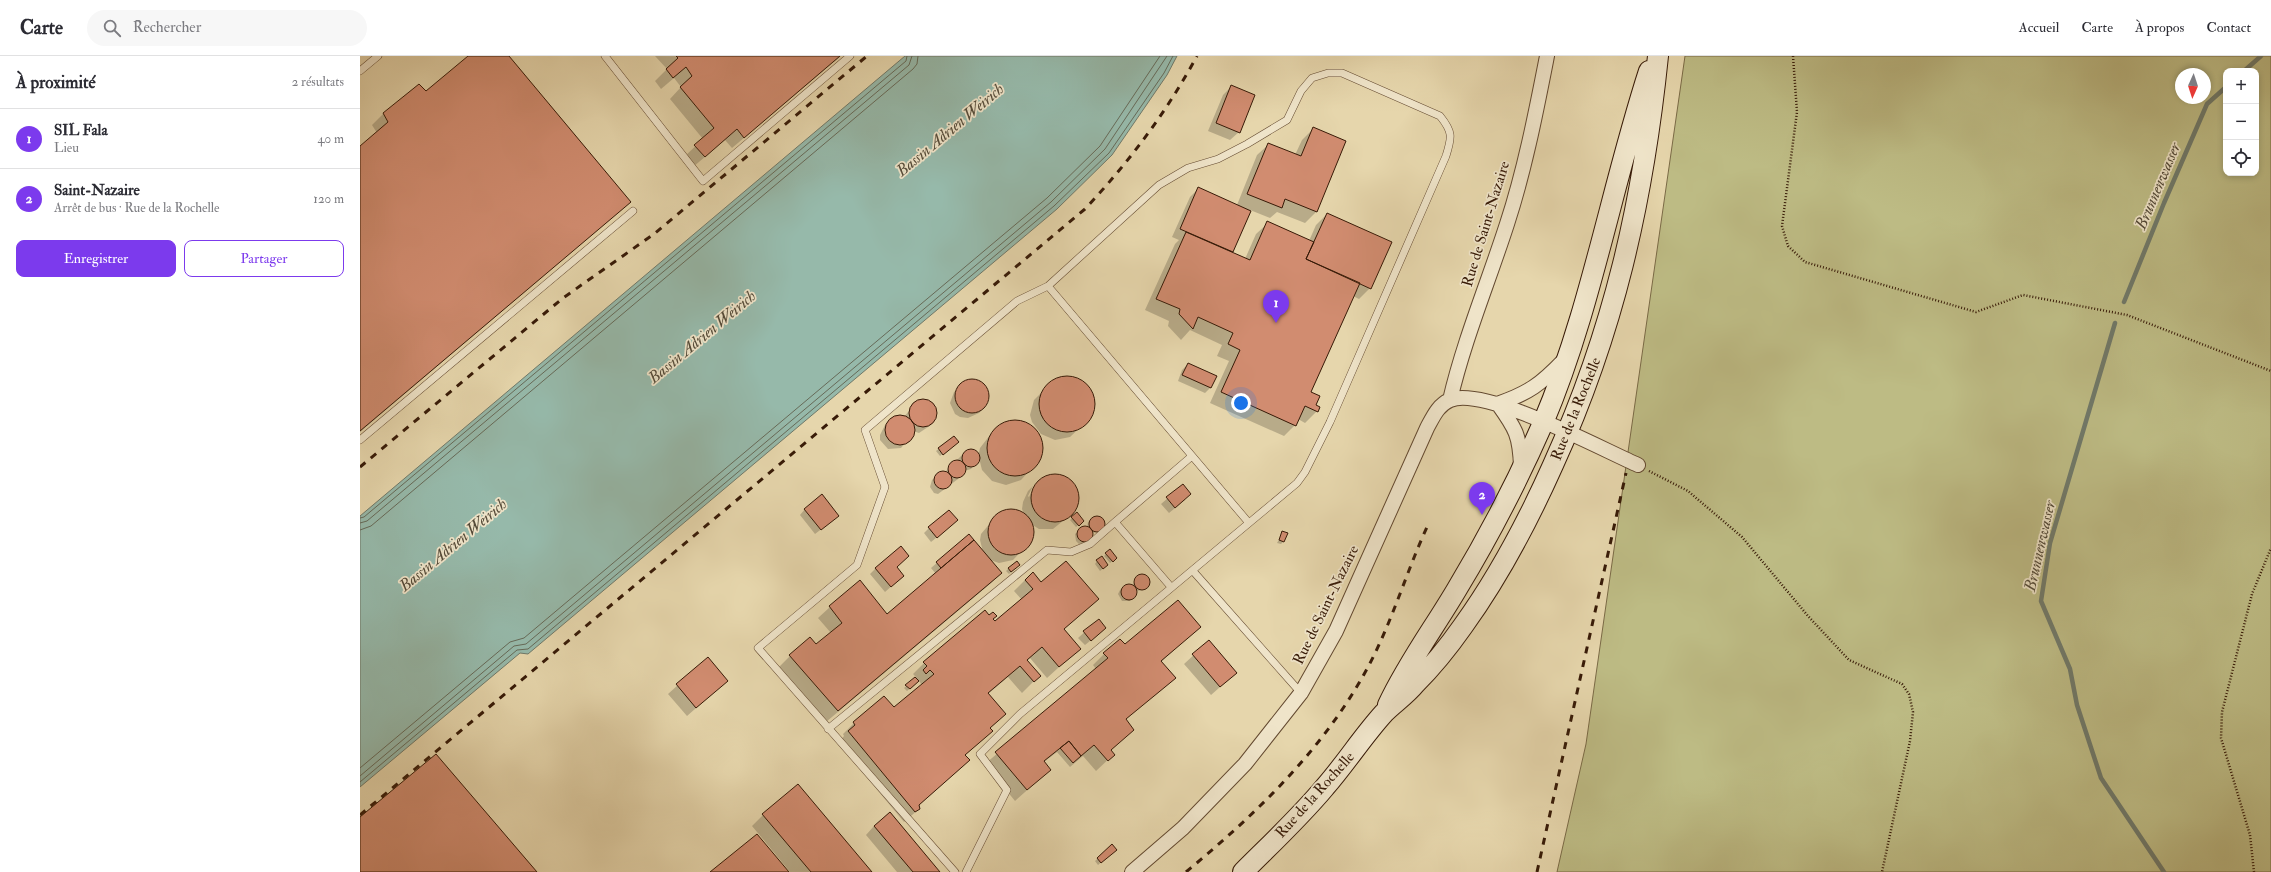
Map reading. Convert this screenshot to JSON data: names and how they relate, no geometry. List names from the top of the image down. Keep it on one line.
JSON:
{"streets":{"main road":["Rue de la Rochelle"],"street":["Rue de Saint-Nazaire"]},"water":["Bassin Adrien Weirich","Brunnenwasser"],"north":"bottom","page":{"header":"Carte","search":"Rechercher","nav":["Accueil","Carte","À propos","Contact"],"heading":["À proximité","2 résultats"],"map_buttons":["+","−"],"list":[{"mark":"1","name":"SIL Fala","note":"Lieu","value":"40 m"},{"mark":"2","name":"Saint-Nazaire","note":"Arrêt de bus · Rue de la Rochelle","value":"120 m"}],"buttons":["Enregistrer","Partager"],"pins":["1","2"]}}
